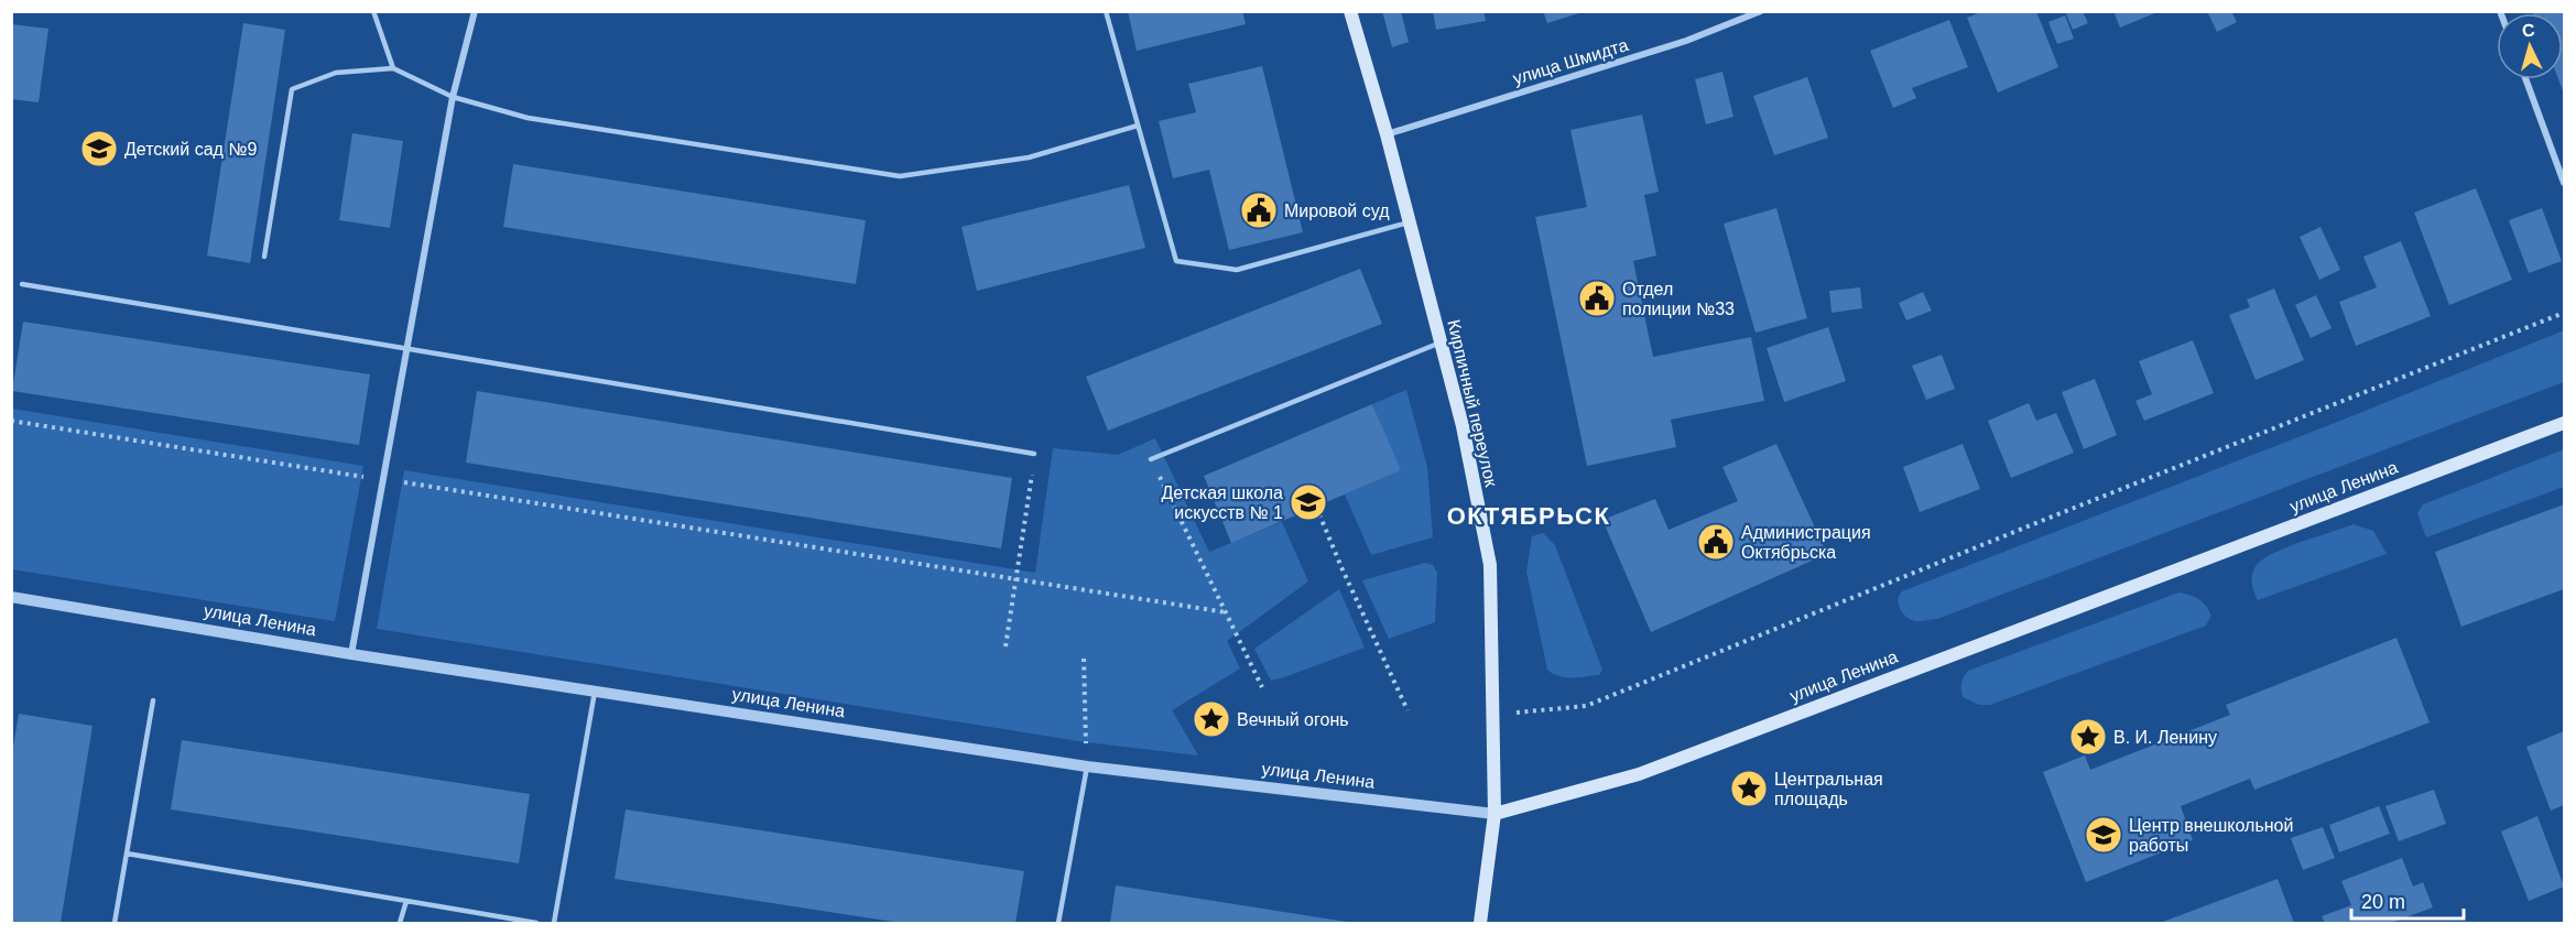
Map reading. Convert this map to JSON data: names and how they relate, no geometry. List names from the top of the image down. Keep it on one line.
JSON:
{"streets":{"main road":["Кирпичный переулок","улица Ленина"],"street":["улица Шмидта"]},"crossings":[["улица Шмидта","Кирпичный переулок"],["Кирпичный переулок","улица Ленина"]],"districts":["ОКТЯБРЬСК"],"places":{"school or university":["Детский сад №9","Детская школа искусств № 1","Центр внешкольной работы"],"public building":["Мировой суд","Отдел полиции №33","Администрация Октябрьска"],"place":["Вечный огонь","В. И. Ленину","Центральная площадь"]},"scale_bar":"20 m","north":"top"}
